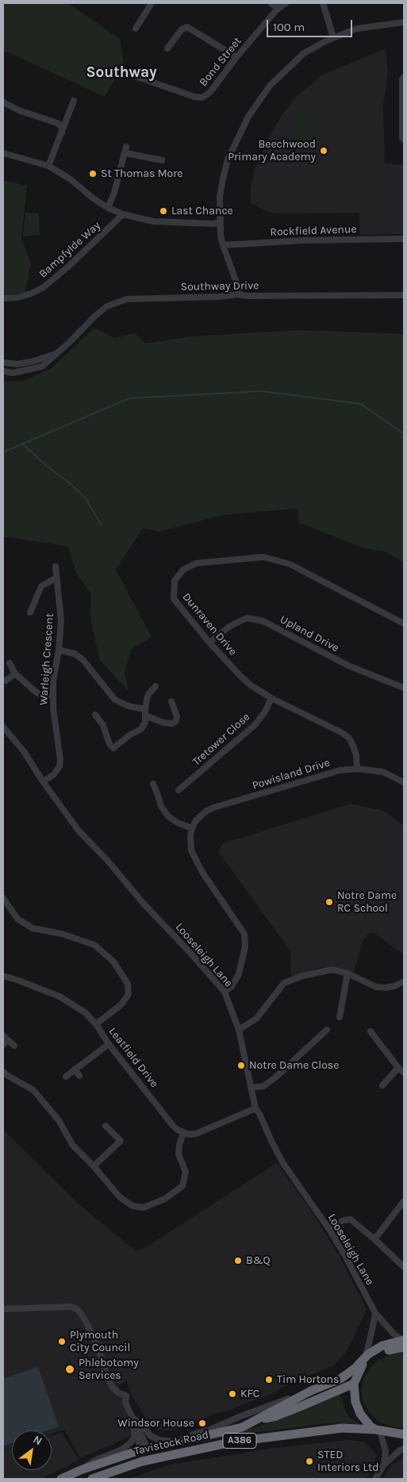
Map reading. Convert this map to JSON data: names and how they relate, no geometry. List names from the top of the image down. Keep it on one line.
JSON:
{"streets":{"highway":["A386","Tavistock Road"],"street":["Bond Street","Rockfield Avenue","Bampfylde Way","Southway Drive","Dunraven Drive","Upland Drive","Warleigh Crescent","Tretower Close","Powisland Drive","Looseleigh Lane","Leatfield Drive"]},"crossings":[["Dunraven Drive","Upland Drive"],["Dunraven Drive","Tretower Close"],["Dunraven Drive","Powisland Drive"],["Warleigh Crescent","Looseleigh Lane"],["Looseleigh Lane","Tavistock Road"],["A386","Tavistock Road"]],"districts":["Southway"],"places":["Beechwood Primary Academy","St Thomas More","Last Chance","Notre Dame RC School","Notre Dame Close","B&Q","Plymouth City Council","Phlebotomy Services","Tim Hortons","KFC","Windsor House","STED Interiors Ltd"],"scale_bar":"100 m","north":"top right"}
